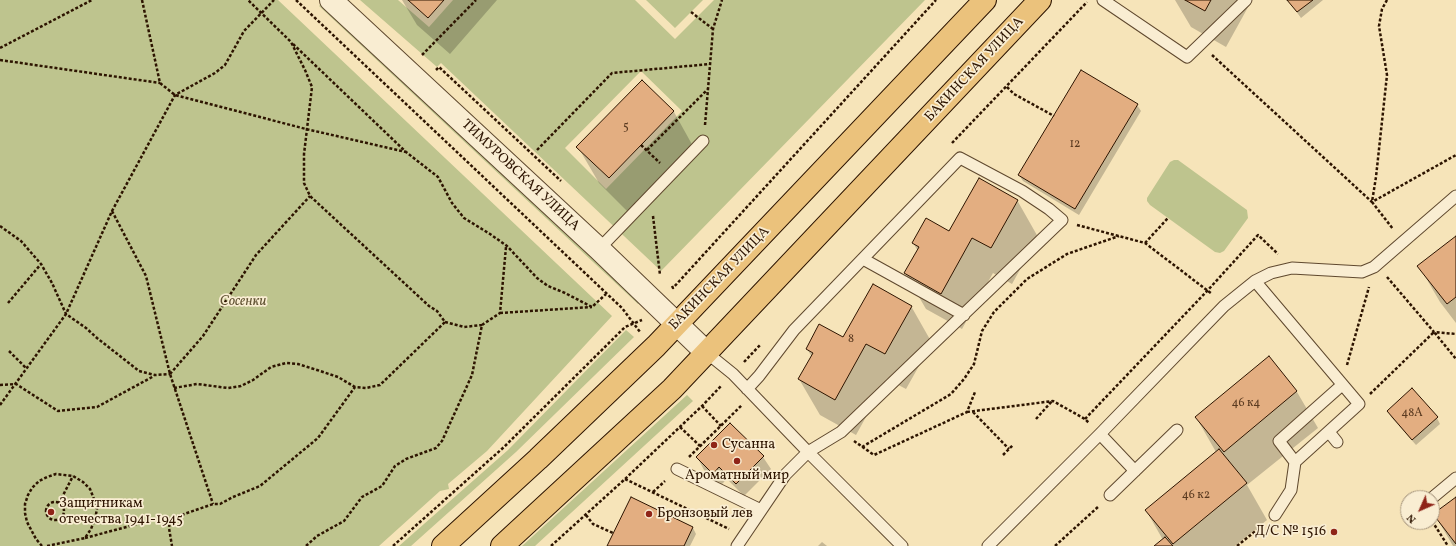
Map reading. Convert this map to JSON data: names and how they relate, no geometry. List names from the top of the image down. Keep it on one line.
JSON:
{"streets":{"main road":["БАКИНСКАЯ УЛИЦА"],"street":["ТИМУРОВСКАЯ УЛИЦА"]},"crossings":[["БАКИНСКАЯ УЛИЦА","ТИМУРОВСКАЯ УЛИЦА"]],"parks":["Сосенки"],"places":["Сусанна","Ароматный мир","Защитникам отечества 1941-1945","Бронзовый лев","Д/C № 1516"],"house_numbers":["5","12","8","46 к4","48А","46 к2"],"north":"bottom left"}
